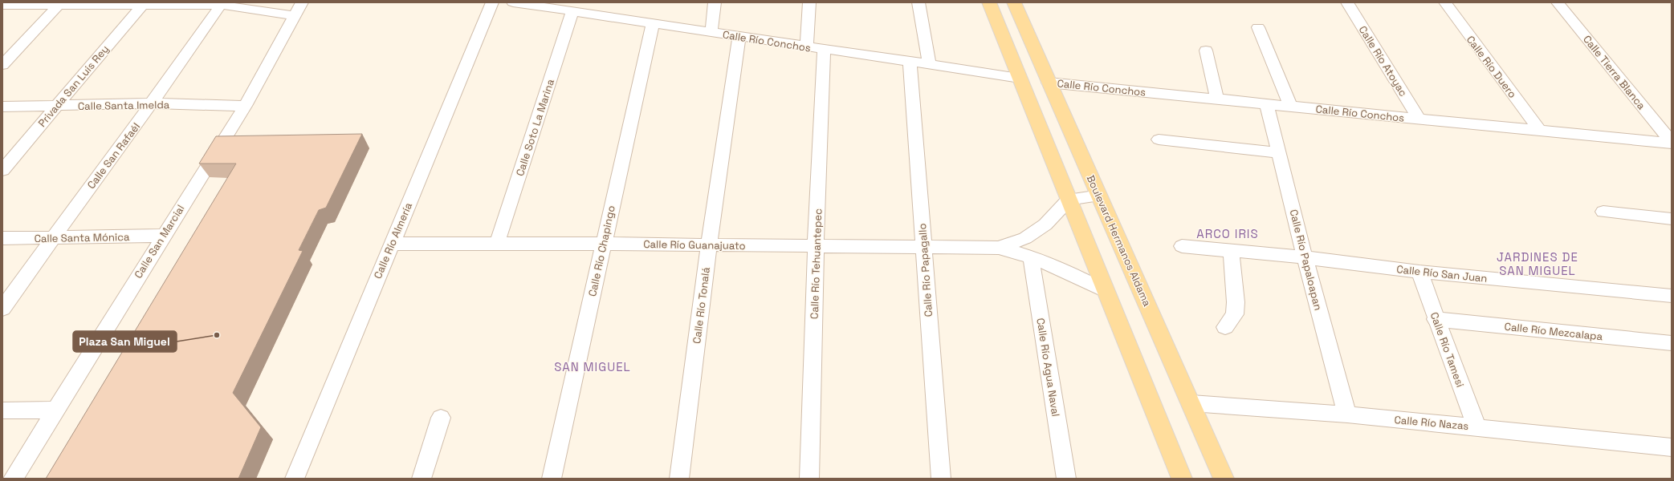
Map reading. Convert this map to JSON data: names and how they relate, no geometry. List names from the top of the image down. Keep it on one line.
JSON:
{"streets":{"main road":["Boulevard Hermanos Aldama"],"street":["Calle Río Conchos","Calle Río Atoyac","Calle Río Duero","Calle Tierra Blanca","Privada San Luis Rey","Calle Santa Imelda","Calle Soto La Marina","Calle San Rafaél","Calle Santa Mónica","Calle Río Almería","Calle San Marcial","Calle Río Guanajuato","Calle Río Chapingo","Calle Río Papaloapan","Calle Río Tehuantepec","Calle Río Papagallo","Calle Río San Juan","Calle Río Tonalá","Calle Río Mezcalapa","Calle Río Tamesi","Calle Río Agua Naval","Calle Río Nazas"]},"crossings":[["Calle Río Conchos","Calle Río Atoyac"],["Calle Río Conchos","Calle Río Duero"],["Calle Río Conchos","Calle Tierra Blanca"],["Calle Río Conchos","Calle Soto La Marina"],["Calle Río Conchos","Boulevard Hermanos Aldama"],["Calle Río Conchos","Calle Río Chapingo"],["Calle Río Conchos","Calle Río Papaloapan"],["Calle Río Conchos","Calle Río Tehuantepec"],["Calle Río Conchos","Calle Río Papagallo"],["Calle Río Conchos","Calle Río Tonalá"],["Privada San Luis Rey","Calle Santa Imelda"],["Calle Santa Imelda","Calle San Rafaél"],["Calle Santa Imelda","Calle San Marcial"],["Calle Soto La Marina","Calle Río Guanajuato"],["Calle San Rafaél","Calle Santa Mónica"],["Calle Santa Mónica","Calle San Marcial"],["Calle Río Almería","Calle Río Guanajuato"],["Boulevard Hermanos Aldama","Calle Río Nazas"],["Calle Río Guanajuato","Calle Río Chapingo"],["Calle Río Guanajuato","Calle Río Tehuantepec"],["Calle Río Guanajuato","Calle Río Papagallo"],["Calle Río Guanajuato","Calle Río Tonalá"],["Calle Río Guanajuato","Calle Río Agua Naval"],["Calle Río Papaloapan","Calle Río San Juan"],["Calle Río Papaloapan","Calle Río Nazas"],["Calle Río San Juan","Calle Río Tamesi"],["Calle Río Mezcalapa","Calle Río Tamesi"],["Calle Río Tamesi","Calle Río Nazas"]],"districts":["ARCO IRIS","JARDINES DE SAN MIGUEL","SAN MIGUEL"],"places":["Plaza San Miguel"]}
